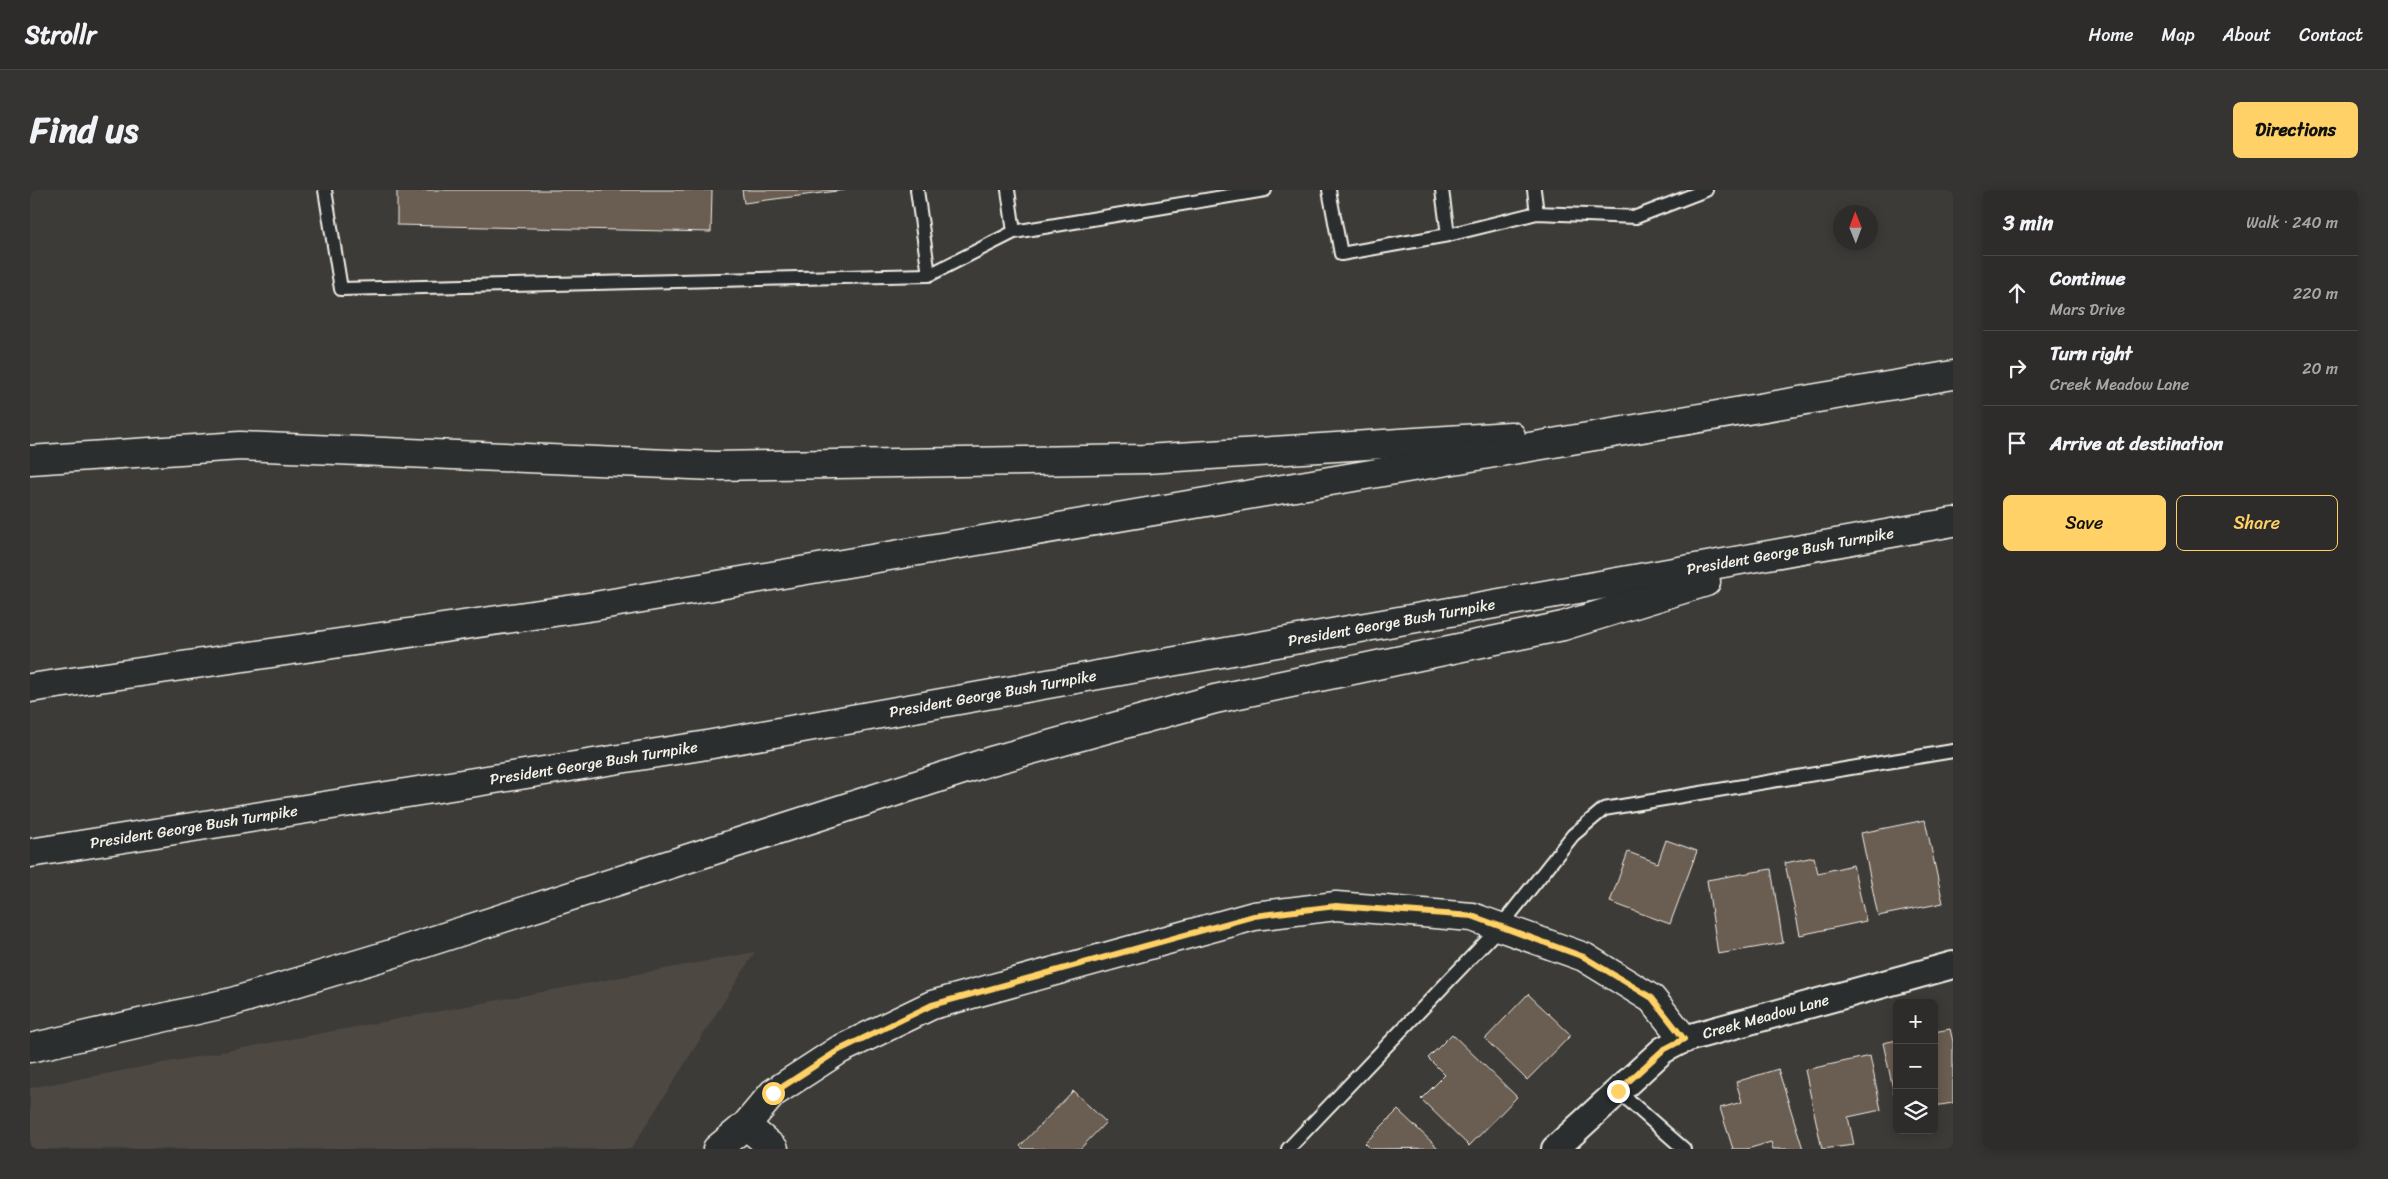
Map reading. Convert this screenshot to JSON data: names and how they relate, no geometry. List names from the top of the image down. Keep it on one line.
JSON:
{"streets":{"main road":["President George Bush Turnpike"],"street":["Creek Meadow Lane"]},"north":"top","page":{"header":"Strollr","nav":["Home","Map","About","Contact"],"title":"Find us","buttons":["Directions",["Save","Share"]],"heading":["3 min","Walk · 240 m"],"list":[["Continue","Mars Drive","220 m"],["Turn right","Creek Meadow Lane","20 m"],"Arrive at destination"],"map_buttons":["+","−"]}}
